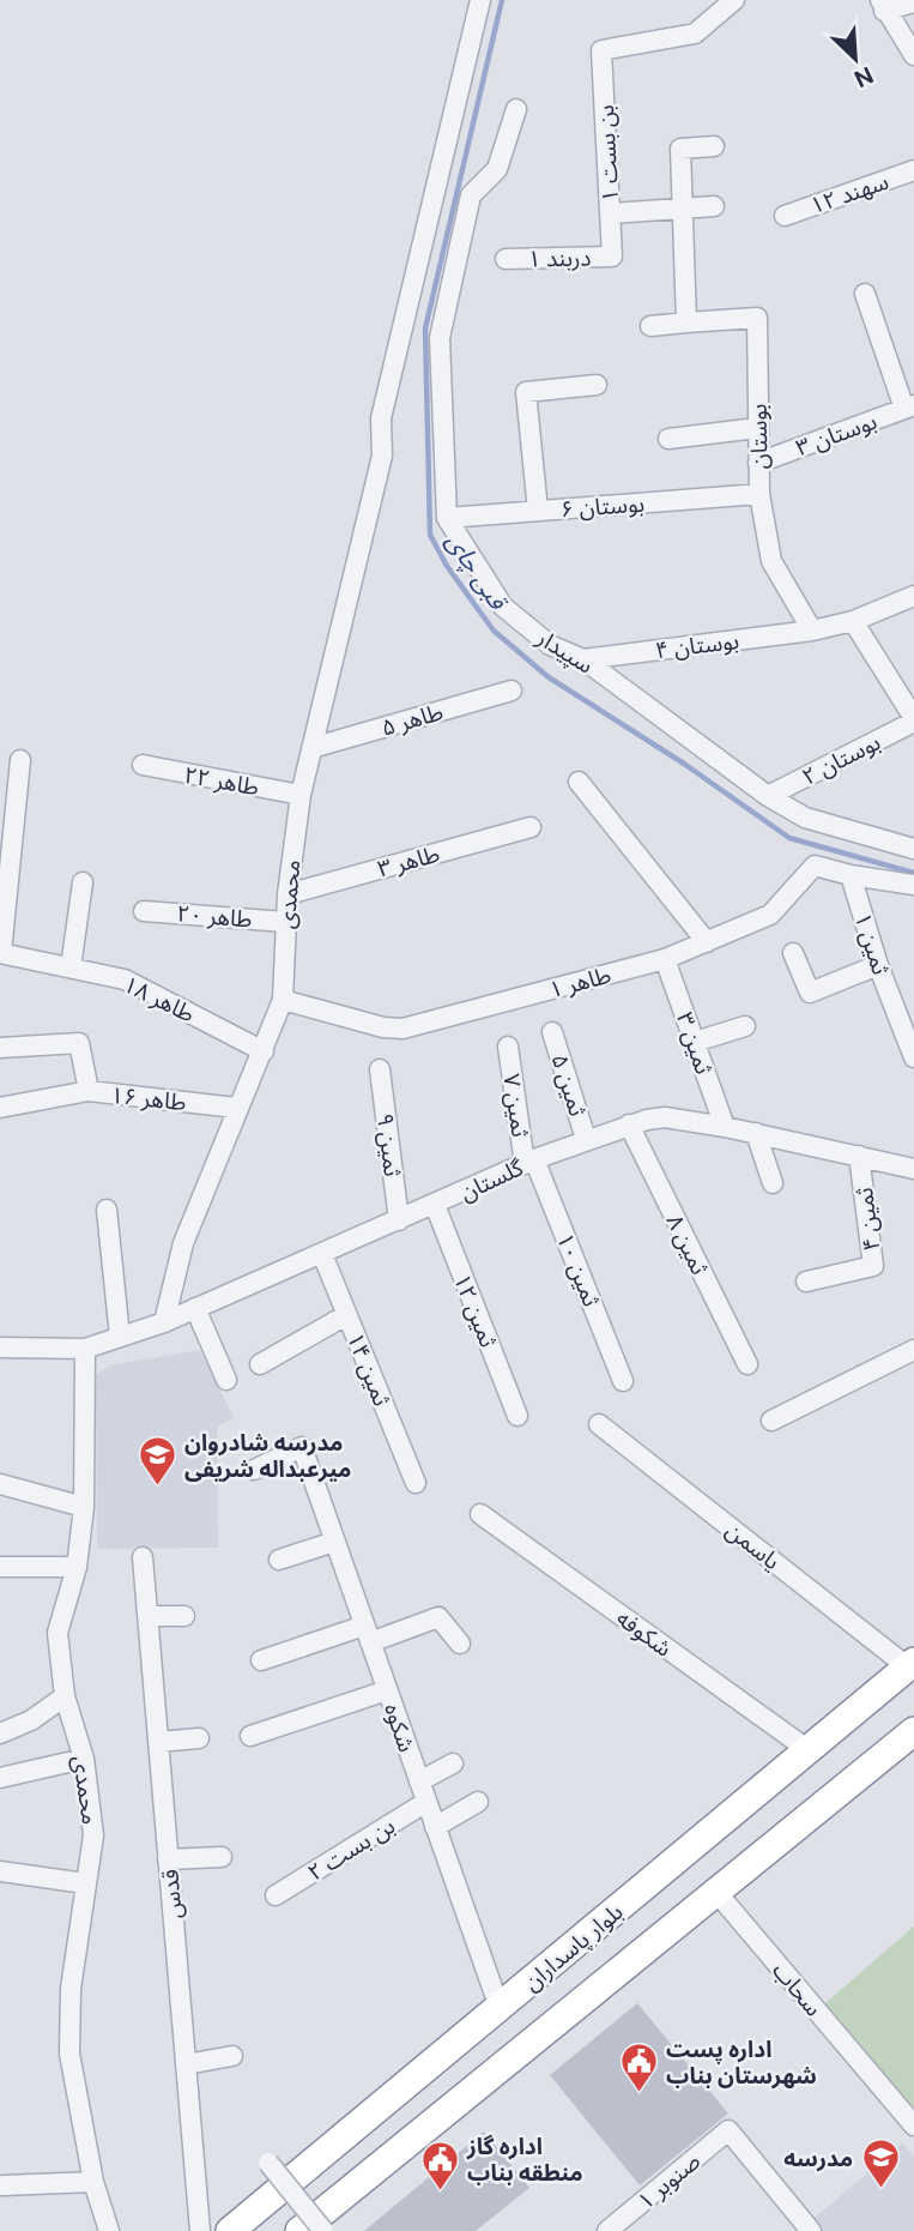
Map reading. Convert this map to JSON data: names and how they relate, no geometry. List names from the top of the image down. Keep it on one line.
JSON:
{"streets":{"highway":["بلوار پاسداران"],"street":["بن بست ۱","سهند ۱۲","دربند ۱","بوستان ۳","بوستان","بوستان ۶","بوستان ۴","سپیدار","طاهر ۵","بوستان ۲","طاهر ۲۲","طاهر ۳","محمدی","طاهر ۲۰","ثمین ۱","طاهر ۱","طاهر ۱۸","ثمین ۳","ثمین ۵","طاهر ۱۶","ثمین ۷","ثمین ۹","گلستان","ثمین ۴","ثمین ۸","ثمین ۱۰","ثمین ۱۲","ثمین ۱۴","یاسمن","شکوفه","شکوه","بن بست ۲","قدس","سحاب","صنوبر ۱"]},"crossings":[["بن بست ۱","دربند ۱"],["بوستان ۳","بوستان"],["بوستان","بوستان ۶"],["بوستان","بوستان ۴"],["بوستان ۶","سپیدار"],["بوستان ۴","سپیدار"],["سپیدار","بوستان ۲"],["طاهر ۵","محمدی"],["طاهر ۲۲","محمدی"],["طاهر ۳","محمدی"],["محمدی","طاهر ۲۰"],["محمدی","طاهر ۱"],["محمدی","طاهر ۱۸"],["محمدی","طاهر ۱۶"],["محمدی","گلستان"],["ثمین ۱","طاهر ۱"],["طاهر ۱","ثمین ۳"],["ثمین ۳","گلستان"],["ثمین ۵","گلستان"],["ثمین ۷","گلستان"],["ثمین ۷","ثمین ۱۰"],["ثمین ۹","گلستان"],["گلستان","ثمین ۴"],["گلستان","ثمین ۸"],["گلستان","ثمین ۱۰"],["گلستان","ثمین ۱۲"],["گلستان","ثمین ۱۴"],["یاسمن","بلوار پاسداران"],["شکوفه","بلوار پاسداران"],["شکوه","بن بست ۲"],["شکوه","بلوار پاسداران"],["بلوار پاسداران","سحاب"]],"water":["قبی چای"],"places":{"school or university":["مدرسه شادروان میرعبداله شریفی","مدرسه"],"public building":["اداره پست شهرستان بناب","اداره گاز منطقه بناب"]},"north":"bottom right"}
